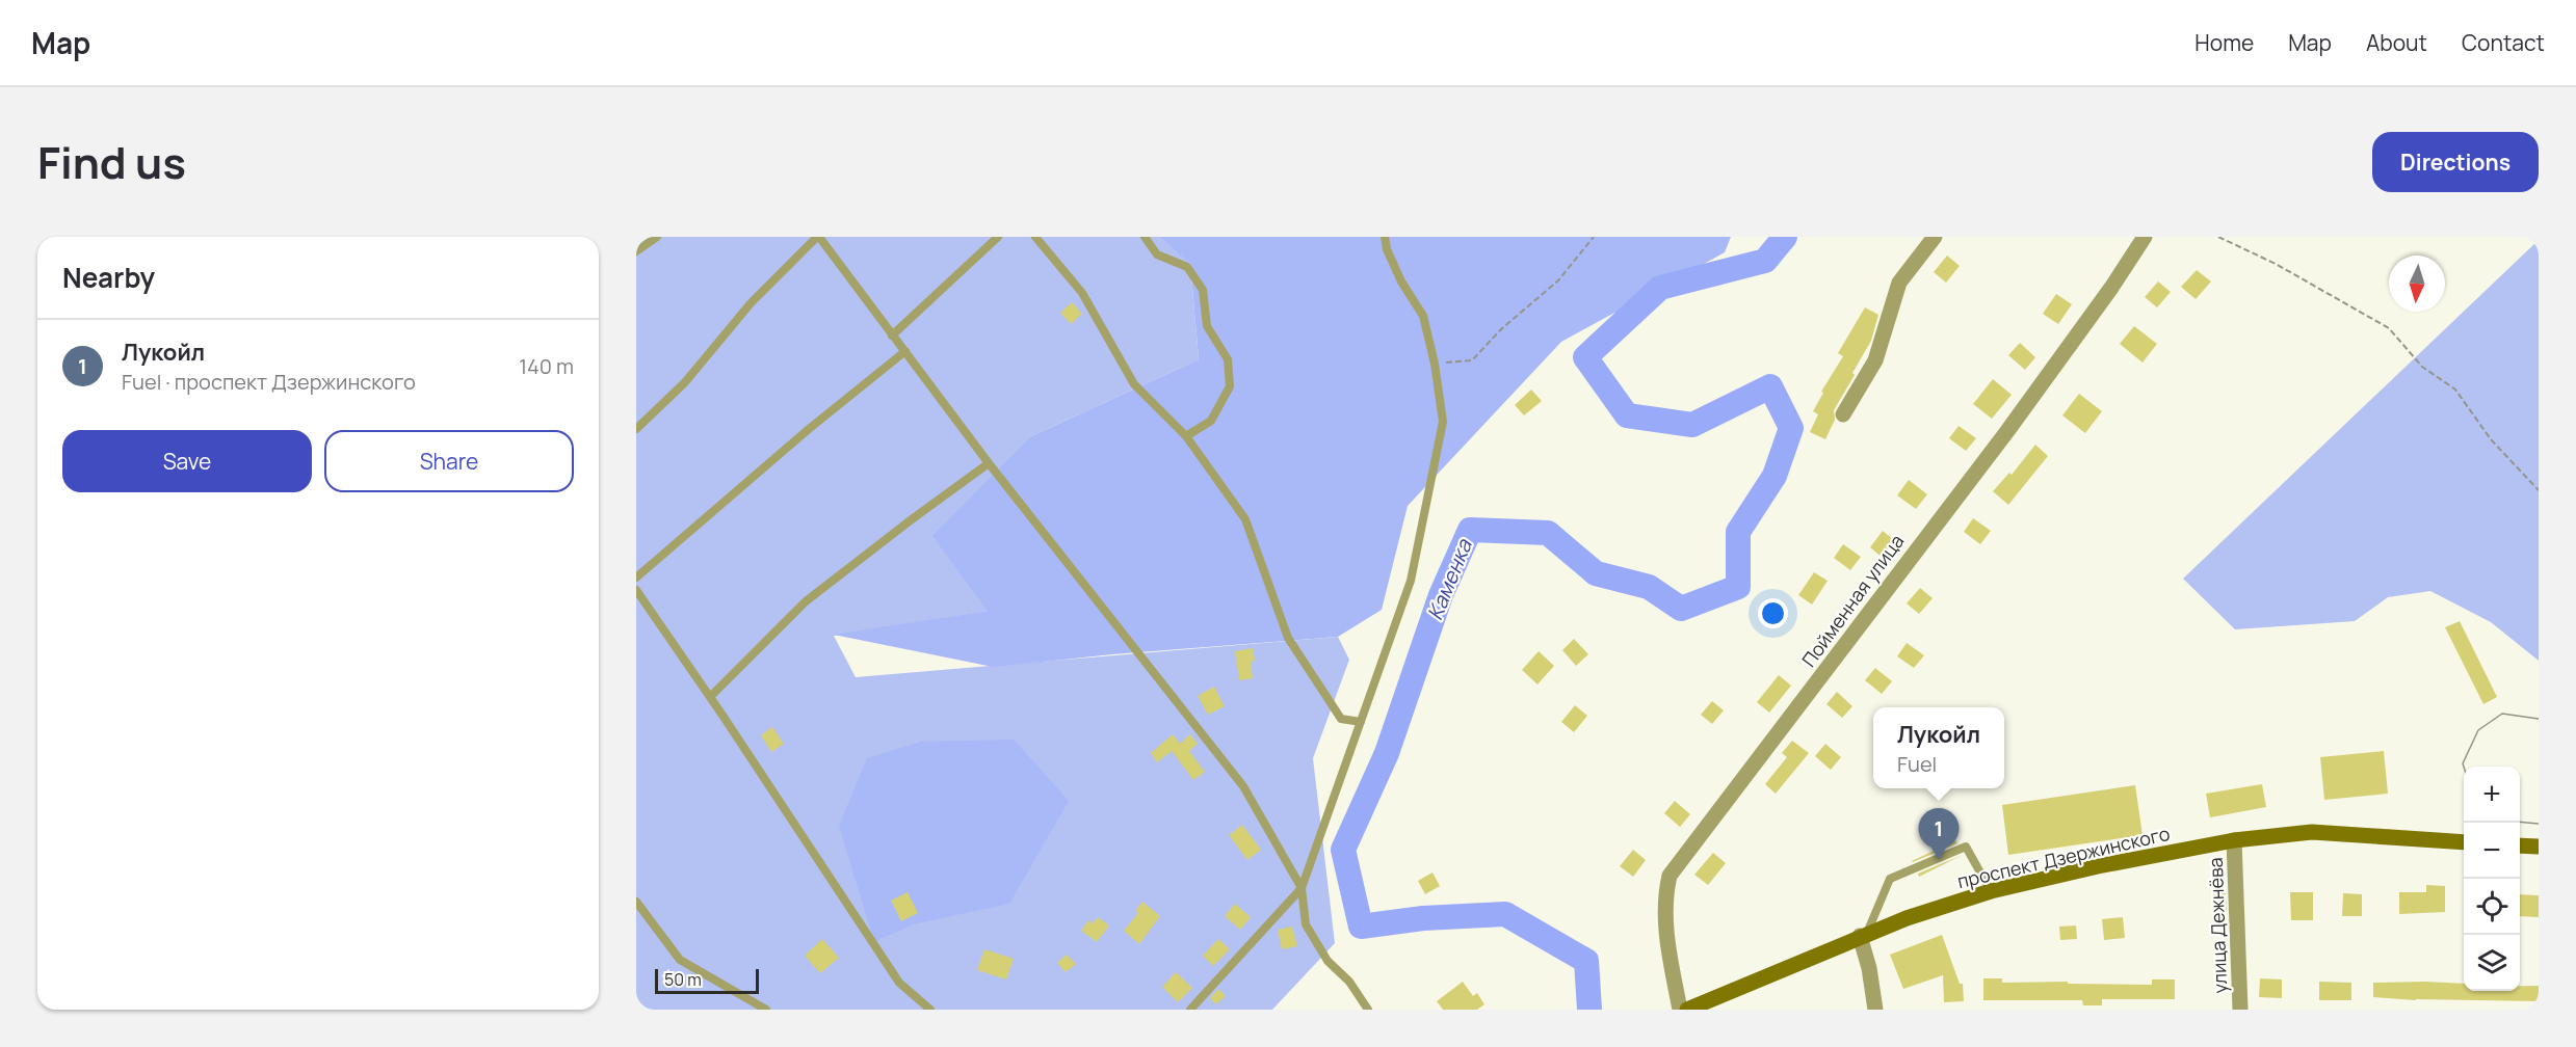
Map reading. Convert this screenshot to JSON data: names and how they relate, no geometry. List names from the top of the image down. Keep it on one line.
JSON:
{"streets":{"street":["Пойменная улица","проспект Дзержинского","улица Дежнёва"]},"crossings":[["проспект Дзержинского","улица Дежнёва"]],"water":["Каменка"],"scale_bar":"50 m","north":"bottom","page":{"header":"Map","nav":["Home","Map","About","Contact"],"title":"Find us","buttons":["Directions",["Save","Share"]],"heading":"Nearby","list":[{"mark":"1","name":"Лукойл","note":"Fuel · проспект Дзержинского","value":"140 m"}],"popup":["Лукойл","Fuel"],"map_buttons":["+","−"],"pins":"1","scale":"50 m"}}
